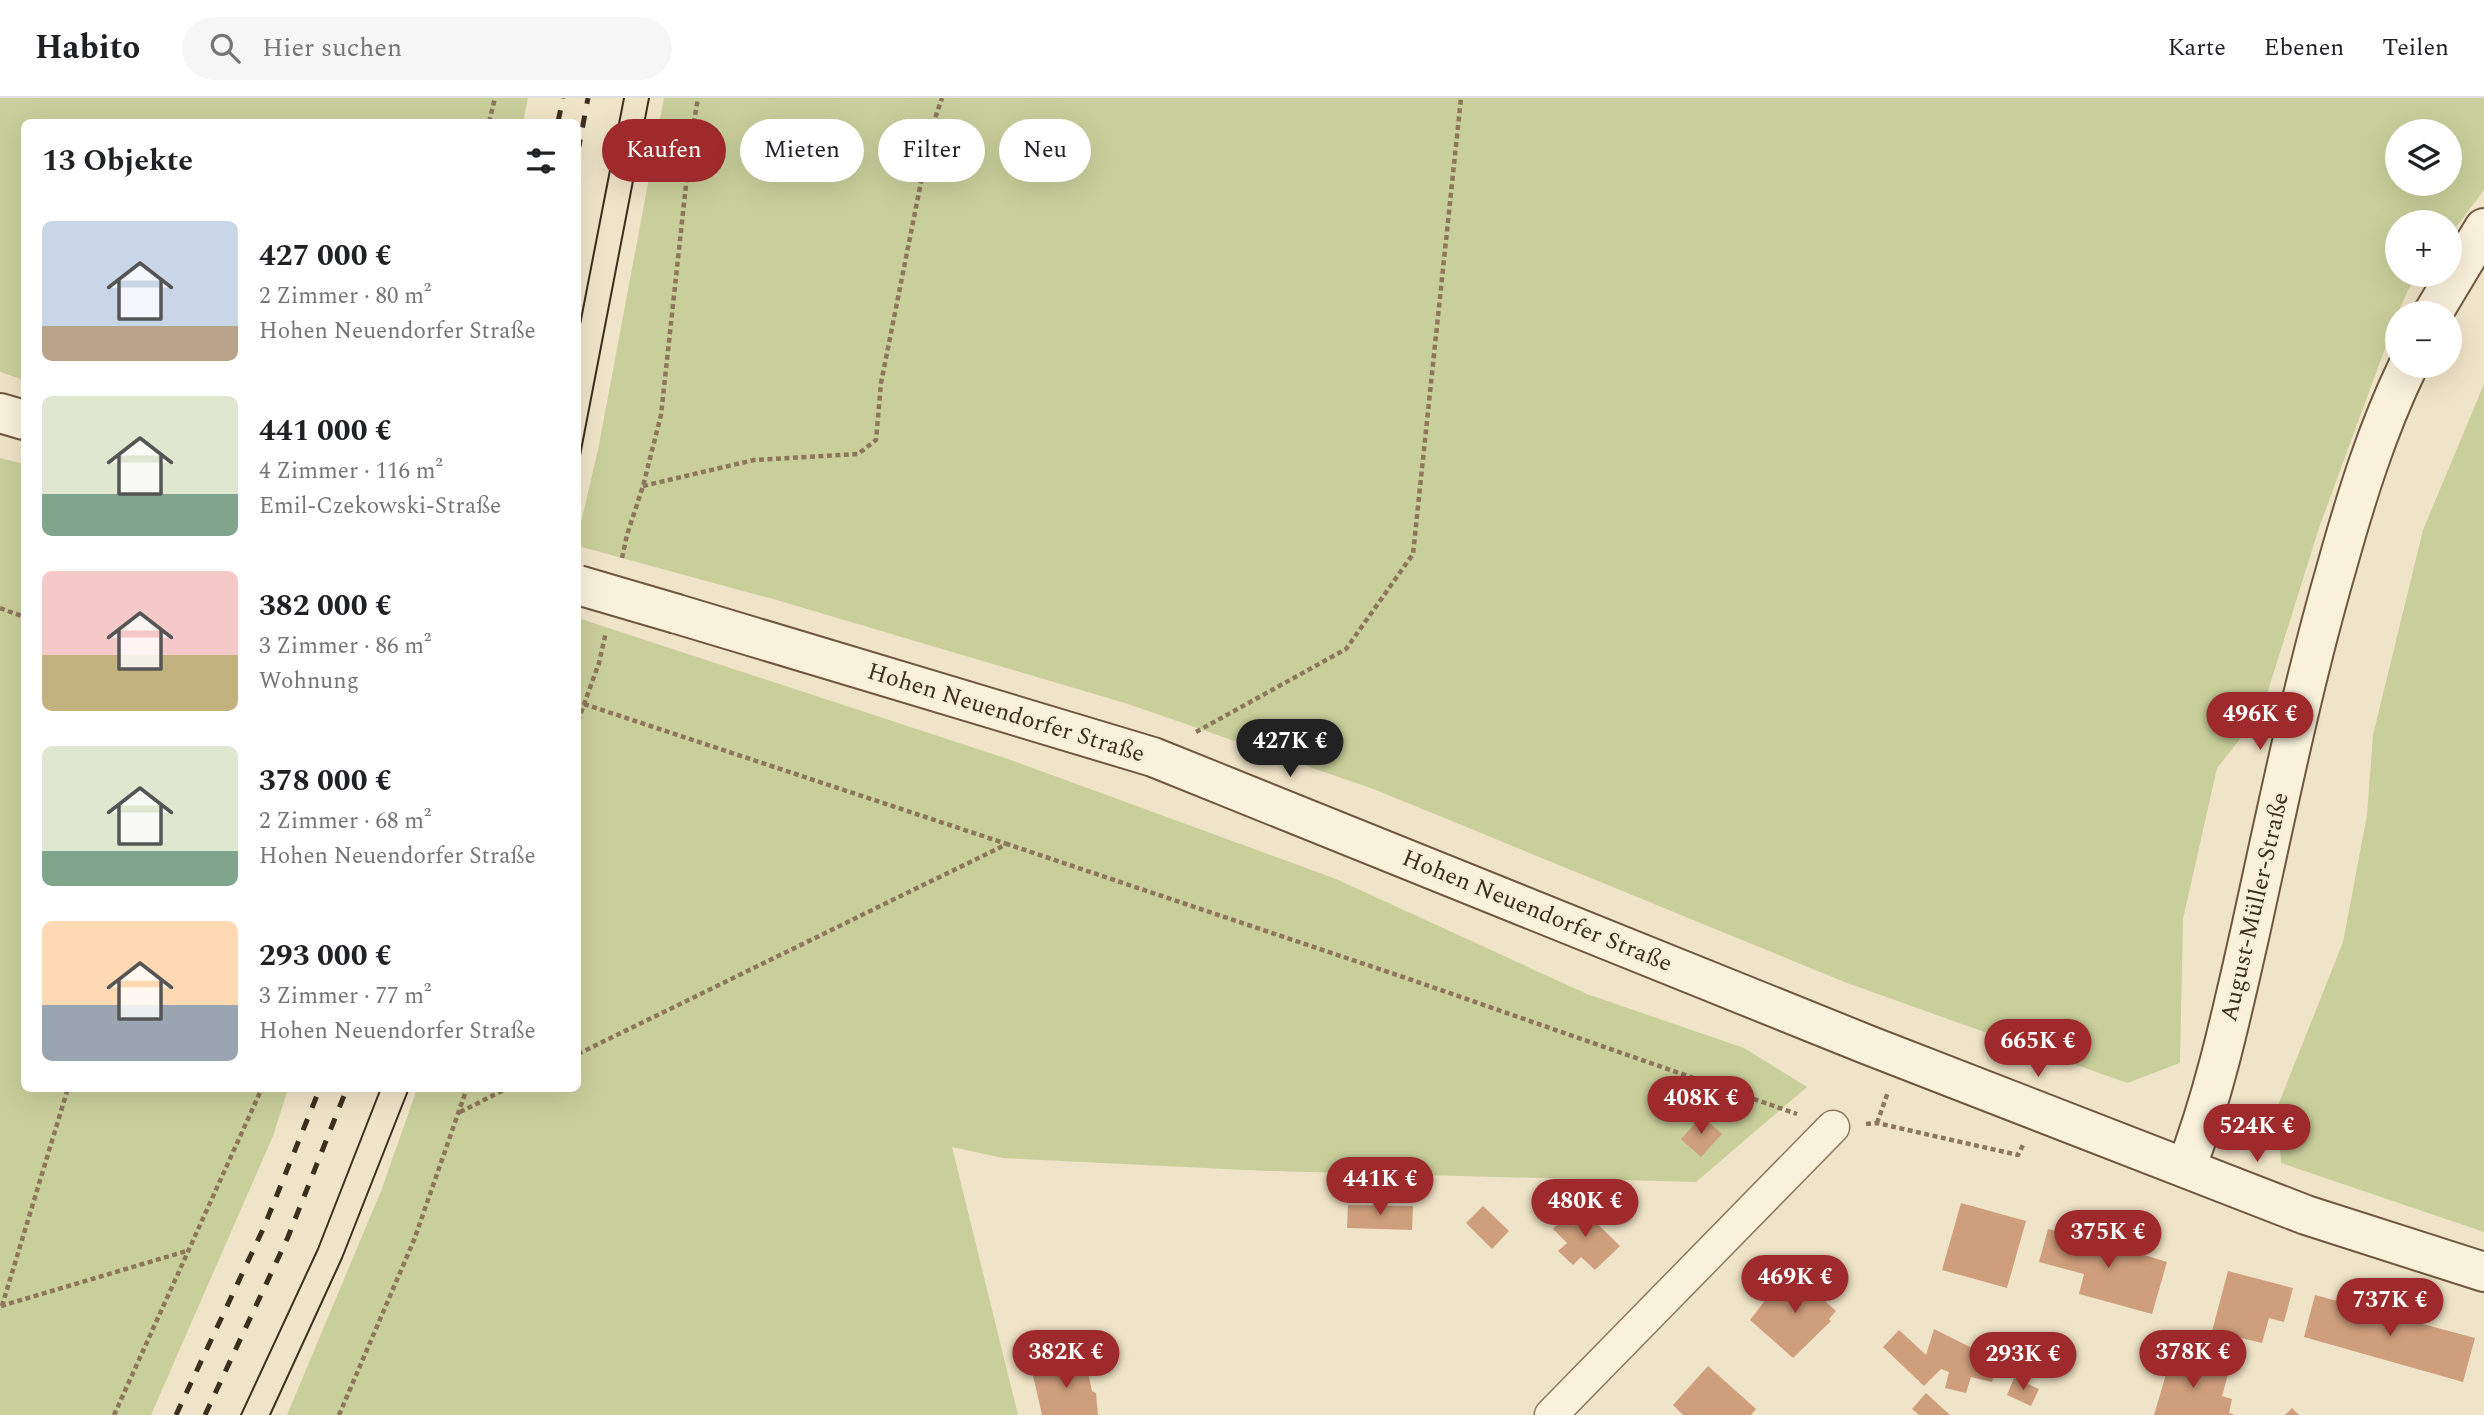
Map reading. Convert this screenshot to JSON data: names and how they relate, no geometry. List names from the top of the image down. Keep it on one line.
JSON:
{"streets":{"main road":["Hohen Neuendorfer Straße","August-Müller-Straße"]},"crossings":[["Hohen Neuendorfer Straße","August-Müller-Straße"]],"page":{"header":"Habito","search":"Hier suchen","nav":["Karte","Ebenen","Teilen"],"map_buttons":["+","−"],"chip":["Kaufen","Mieten","Filter","Neu"],"heading":"13 Objekte","list":[{"name":"427 000 €","note":"2 Zimmer · 80 m² · Hohen Neuendorfer Straße"},{"name":"441 000 €","note":"4 Zimmer · 116 m² · Emil-Czekowski-Straße"},{"name":"382 000 €","note":"3 Zimmer · 86 m² · Wohnung"},{"name":"378 000 €","note":"2 Zimmer · 68 m² · Hohen Neuendorfer Straße"},{"name":"293 000 €","note":"3 Zimmer · 77 m² · Hohen Neuendorfer Straße"}],"price":["496K €","427K €","665K €","408K €","524K €","441K €","480K €","375K €","469K €","737K €","382K €","378K €","293K €"]}}
